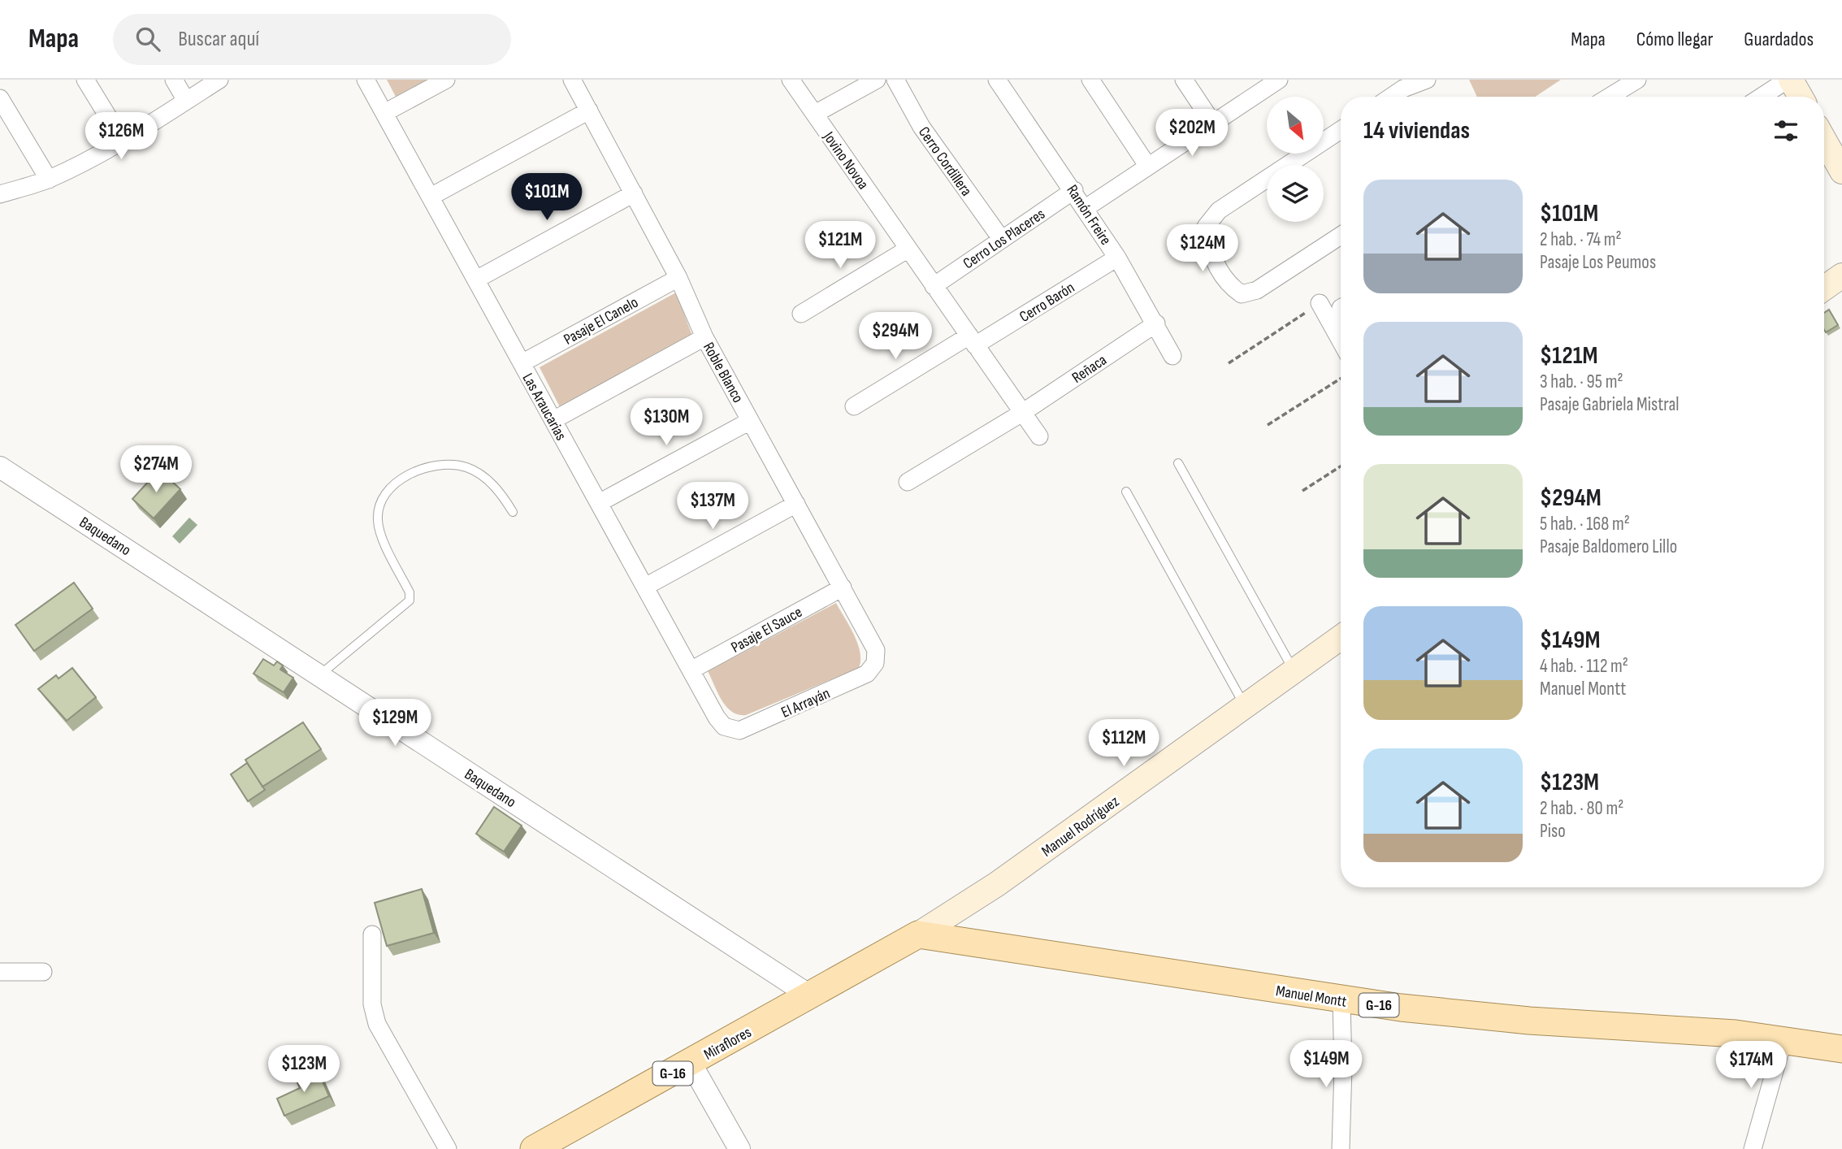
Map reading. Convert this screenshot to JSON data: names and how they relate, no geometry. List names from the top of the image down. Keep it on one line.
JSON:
{"streets":{"main road":["Manuel Rodríguez","Manuel Montt","G-16","Miraflores"],"street":["Jovino Novoa","Cerro Cordillera","Ramón Freire","Cerro Los Placeres","Cerro Barón","Pasaje El Canelo","Reñaca","Roble Blanco","Las Araucarias","Baquedano","Pasaje El Sauce","El Arrayán"]},"crossings":[["Jovino Novoa","Cerro Los Placeres"],["Jovino Novoa","Cerro Barón"],["Jovino Novoa","Reñaca"],["Cerro Cordillera","Cerro Los Placeres"],["Ramón Freire","Cerro Los Placeres"],["Ramón Freire","Cerro Barón"],["Ramón Freire","Reñaca"],["Pasaje El Canelo","Roble Blanco"],["Pasaje El Canelo","Las Araucarias"],["Roble Blanco","Pasaje El Sauce"],["Roble Blanco","El Arrayán"],["Las Araucarias","Pasaje El Sauce"],["Las Araucarias","El Arrayán"],["Baquedano","Miraflores"],["Manuel Rodríguez","Manuel Montt"],["Manuel Rodríguez","Miraflores"],["Manuel Montt","Miraflores"]],"north":"bottom right","page":{"header":"Mapa","search":"Buscar aquí","nav":["Mapa","Cómo llegar","Guardados"],"heading":"14 viviendas","price":["$202M","$126M","$101M","$121M","$124M","$294M","$130M","$274M","$137M","$129M","$112M","$149M","$174M","$123M"],"list":[{"name":"$101M","note":"2 hab. · 74 m² · Pasaje Los Peumos"},{"name":"$121M","note":"3 hab. · 95 m² · Pasaje Gabriela Mistral"},{"name":"$294M","note":"5 hab. · 168 m² · Pasaje Baldomero Lillo"},{"name":"$149M","note":"4 hab. · 112 m² · Manuel Montt"},{"name":"$123M","note":"2 hab. · 80 m² · Piso"}]}}
